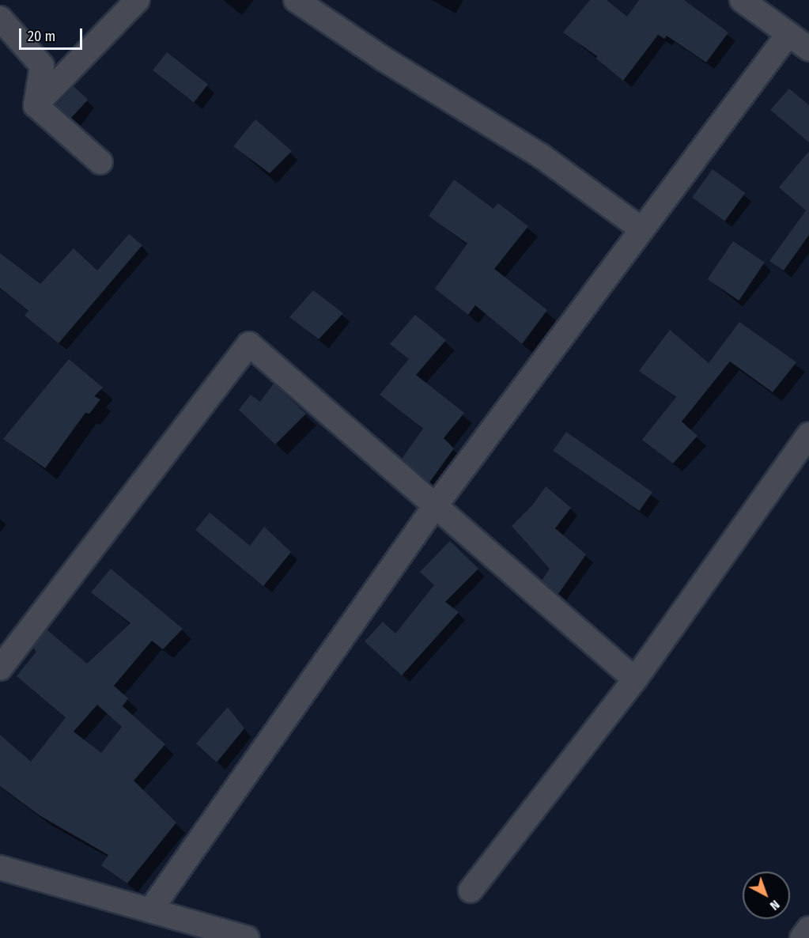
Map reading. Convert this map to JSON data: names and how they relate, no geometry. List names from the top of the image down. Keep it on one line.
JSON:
{"scale_bar":"20 m","north":"bottom right"}
